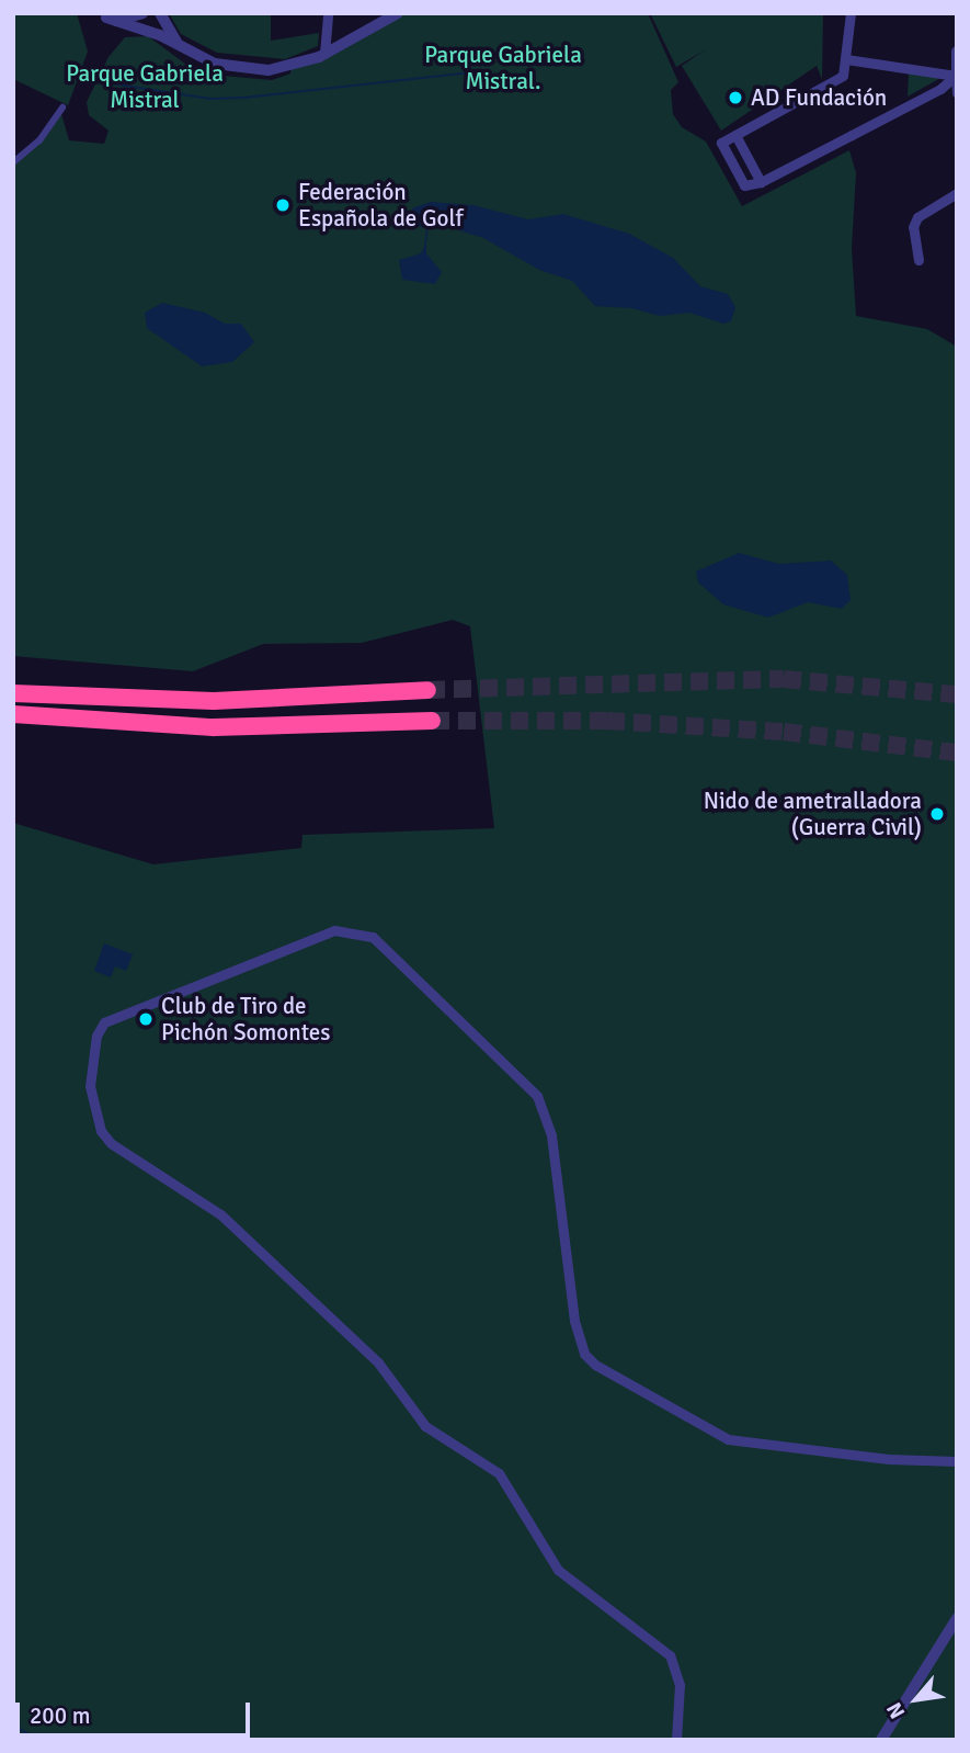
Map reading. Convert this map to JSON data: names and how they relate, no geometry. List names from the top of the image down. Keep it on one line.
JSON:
{"parks":["Parque Gabriela Mistral.","Parque Gabriela Mistral"],"places":["AD Fundación","Federación Española de Golf","Nido de ametralladora (Guerra Civil)","Club de Tiro de Pichón Somontes"],"scale_bar":"200 m","north":"bottom left"}
